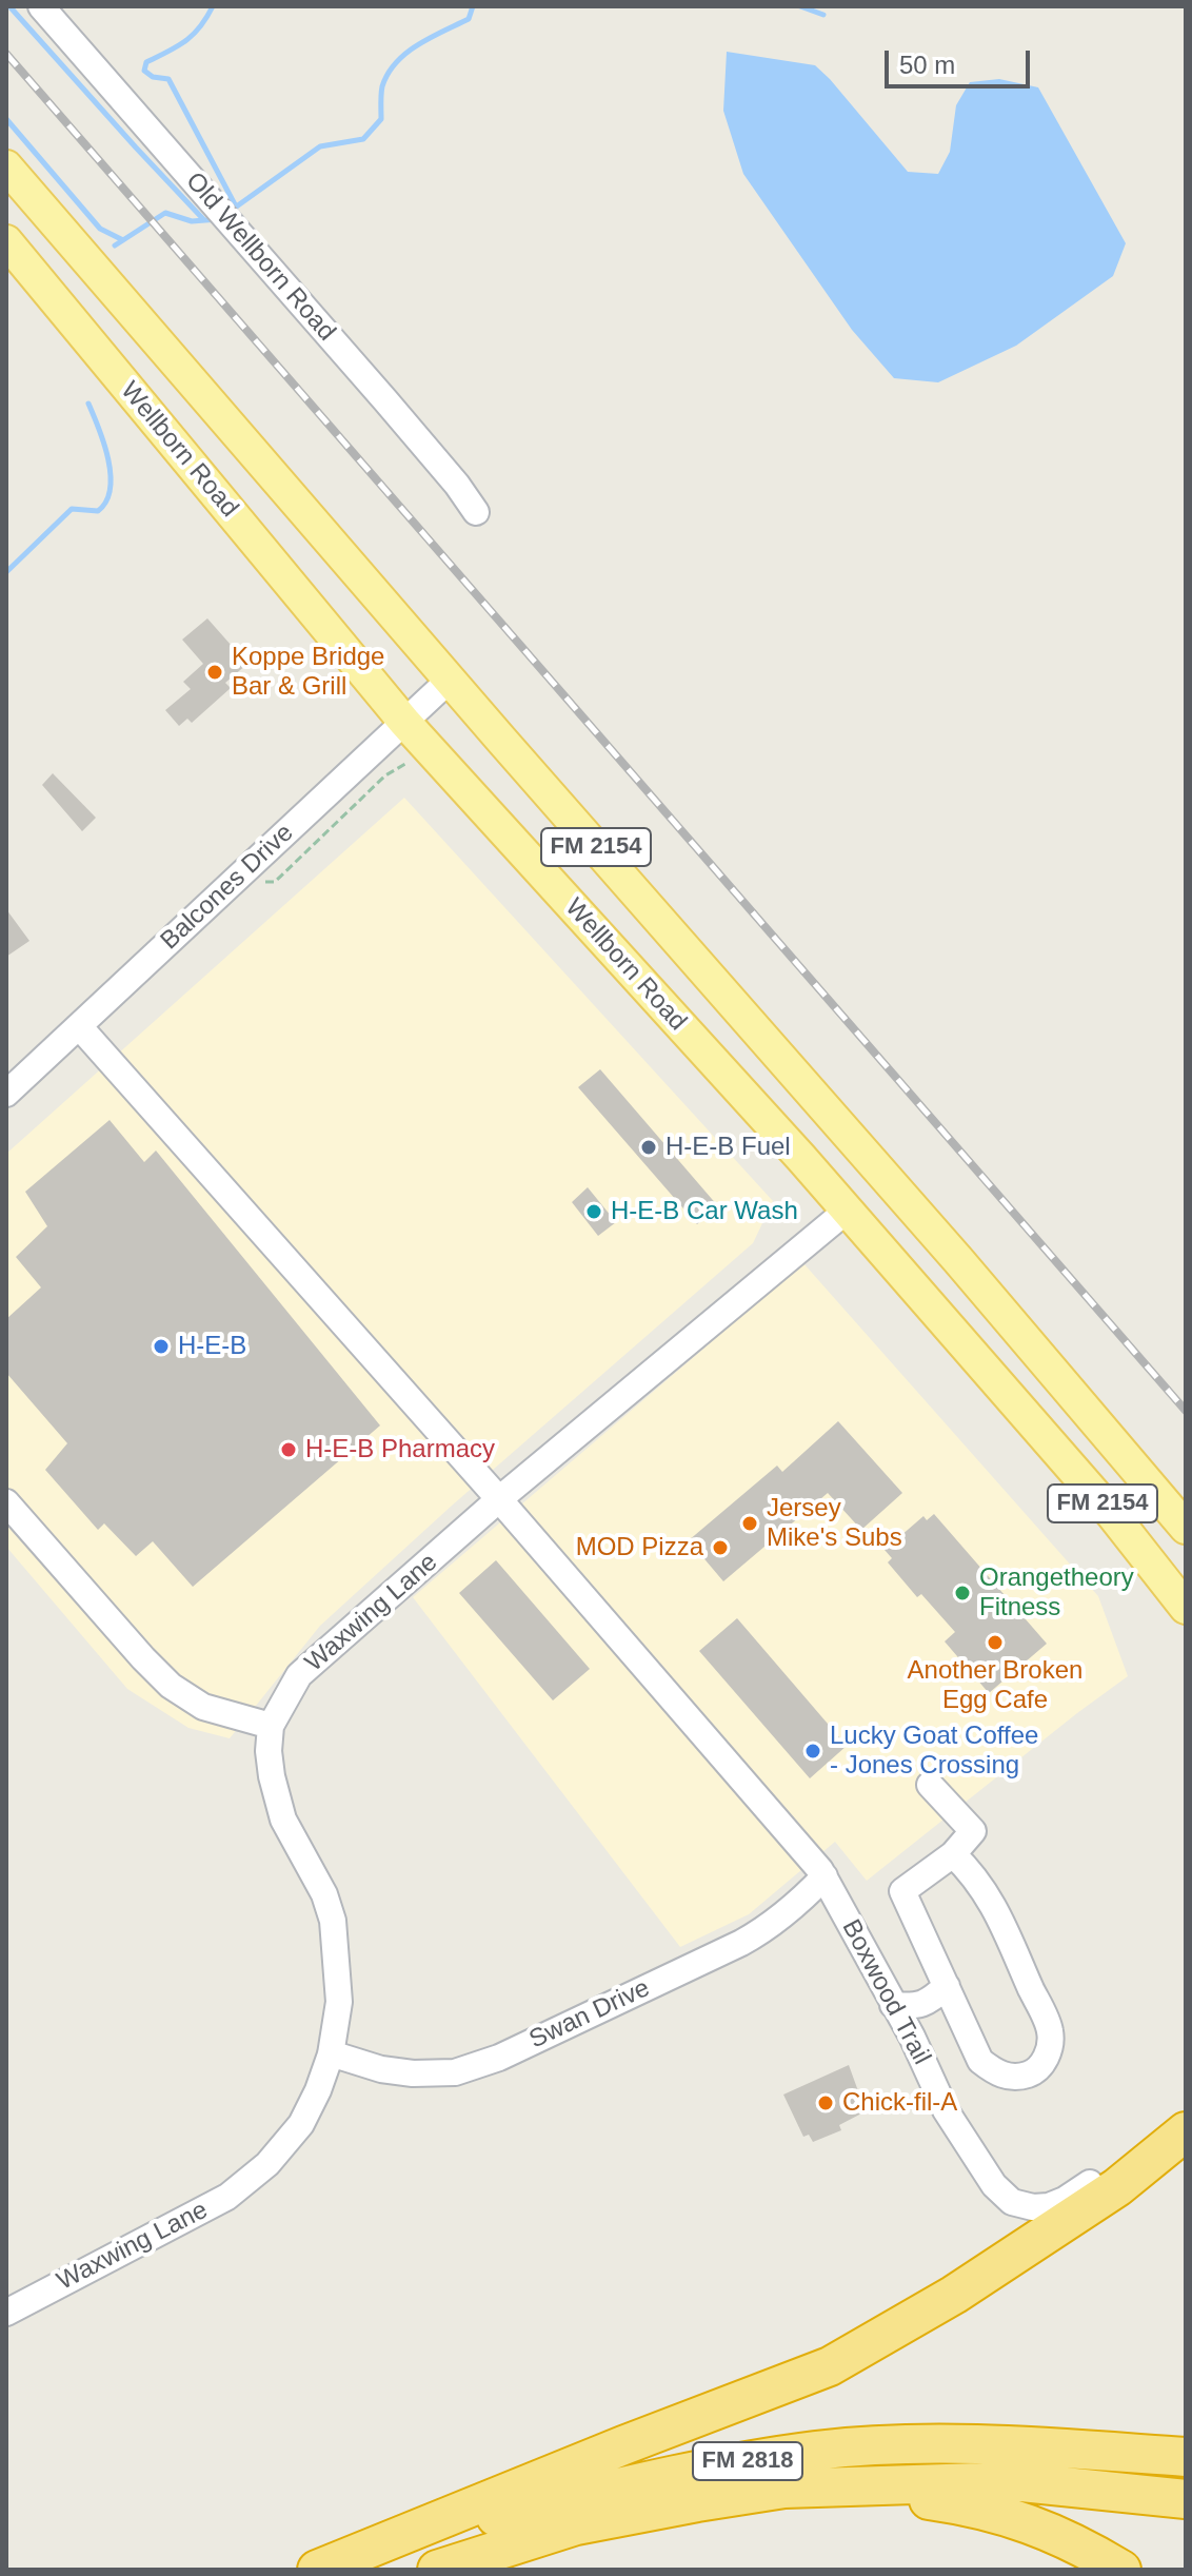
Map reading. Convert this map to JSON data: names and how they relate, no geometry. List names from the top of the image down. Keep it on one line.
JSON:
{"streets":{"highway":["FM 2818"],"main road":["Wellborn Road","FM 2154"],"street":["Old Wellborn Road","Balcones Drive","Waxwing Lane","Boxwood Trail","Swan Drive"]},"crossings":[["Wellborn Road","Balcones Drive"],["Wellborn Road","Waxwing Lane"],["FM 2154","Balcones Drive"],["Balcones Drive","Boxwood Trail"],["Waxwing Lane","Boxwood Trail"],["Waxwing Lane","Swan Drive"],["Boxwood Trail","Swan Drive"]],"places":["Koppe Bridge Bar & Grill","H-E-B Fuel","H-E-B Car Wash","H-E-B","H-E-B Pharmacy","Jersey Mike's Subs","MOD Pizza","Orangetheory Fitness","Another Broken Egg Cafe","Lucky Goat Coffee - Jones Crossing","Chick-fil-A"],"scale_bar":"50 m"}
